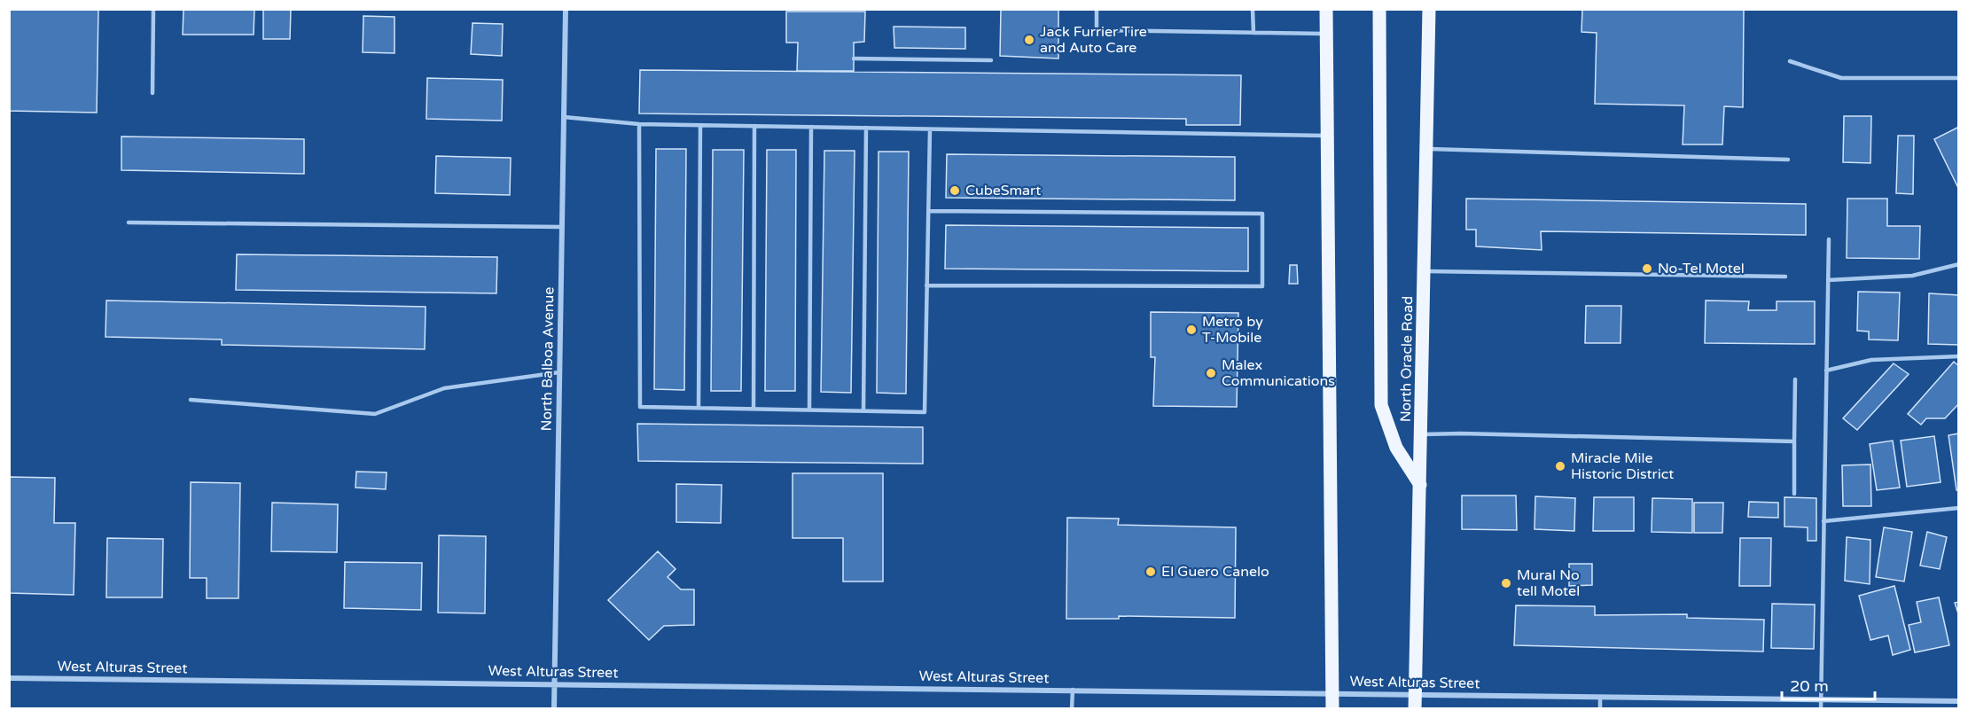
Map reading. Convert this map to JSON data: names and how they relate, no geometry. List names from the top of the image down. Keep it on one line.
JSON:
{"streets":{"main road":["North Oracle Road"],"street":["North Balboa Avenue","West Alturas Street"]},"crossings":[["North Balboa Avenue","West Alturas Street"],["North Oracle Road","West Alturas Street"]],"places":["Jack Furrier Tire and Auto Care","CubeSmart","No-Tel Motel","Metro by T-Mobile","Malex Communications","Miracle Mile Historic District","El Guero Canelo","Mural No tell Motel"],"scale_bar":"20 m"}
